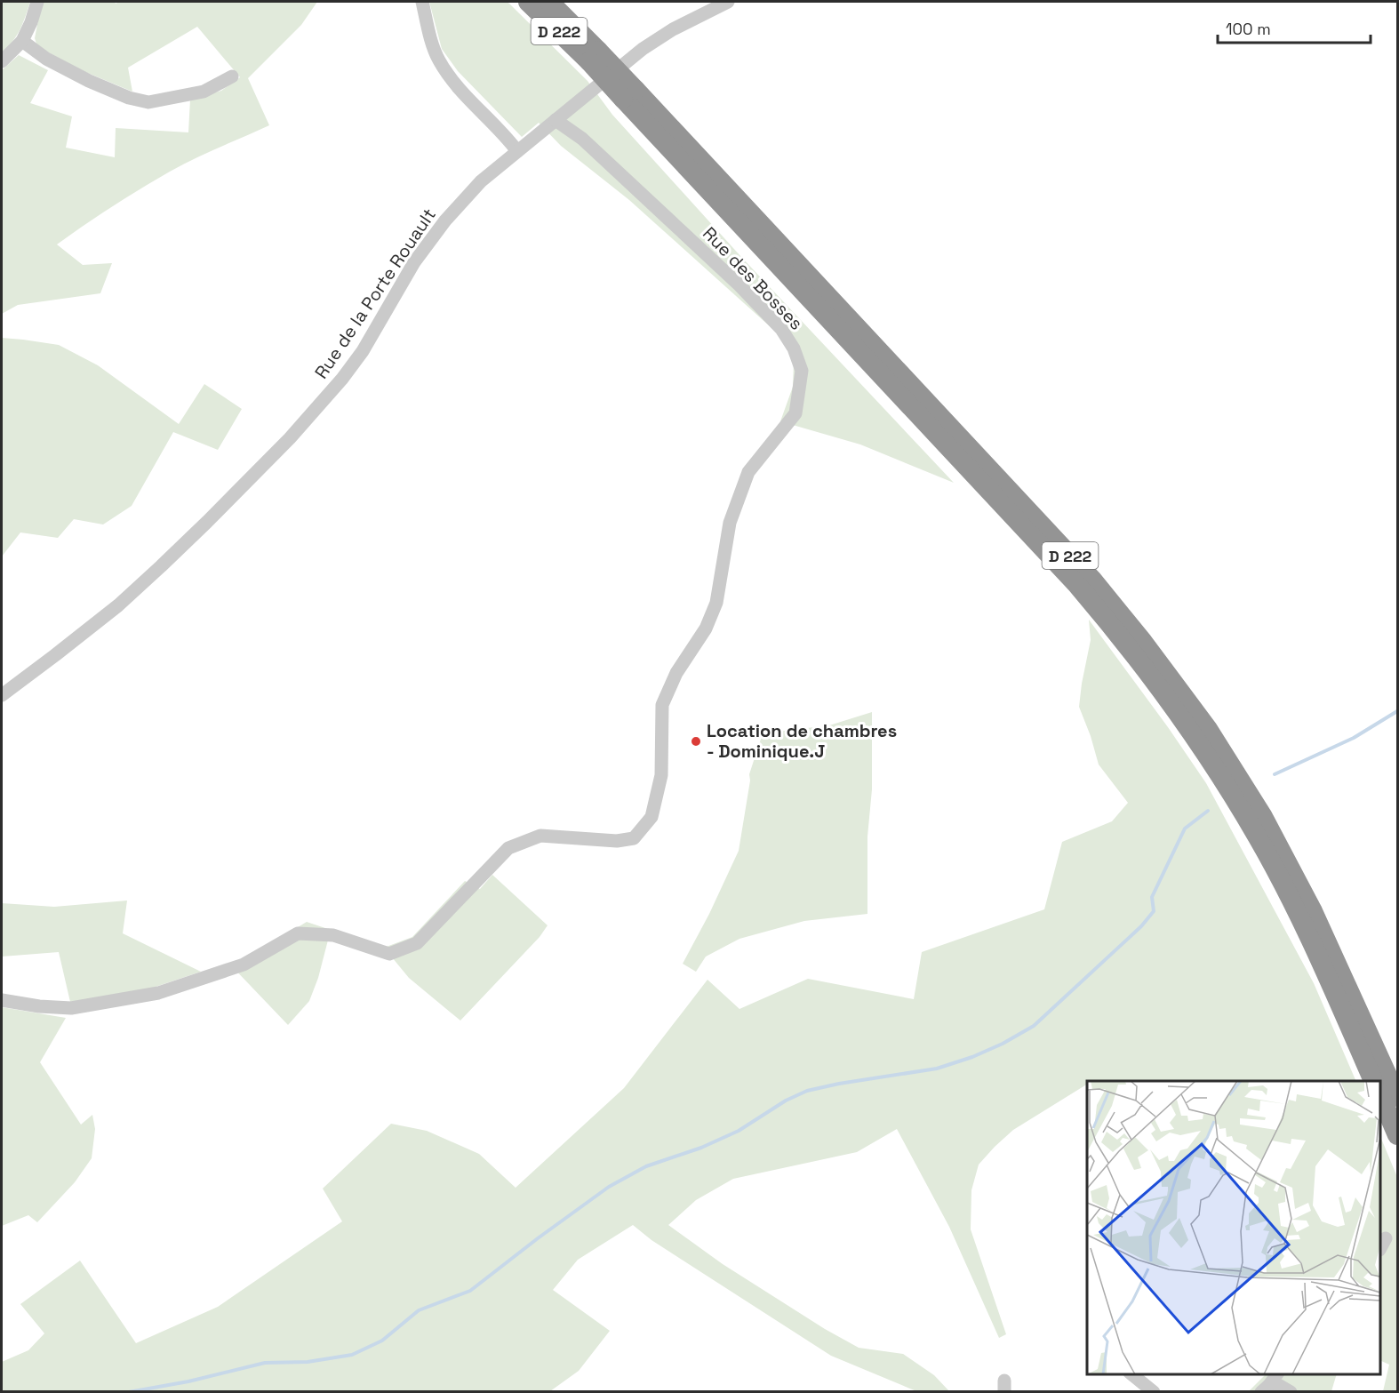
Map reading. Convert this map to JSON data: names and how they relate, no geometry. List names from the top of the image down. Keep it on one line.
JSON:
{"streets":{"highway":["D 222"],"street":["Rue des Bosses","Rue de la Porte Rouault"]},"crossings":[["Rue des Bosses","Rue de la Porte Rouault"]],"places":["Location de chambres - Dominique.J"],"scale_bar":"100 m"}
